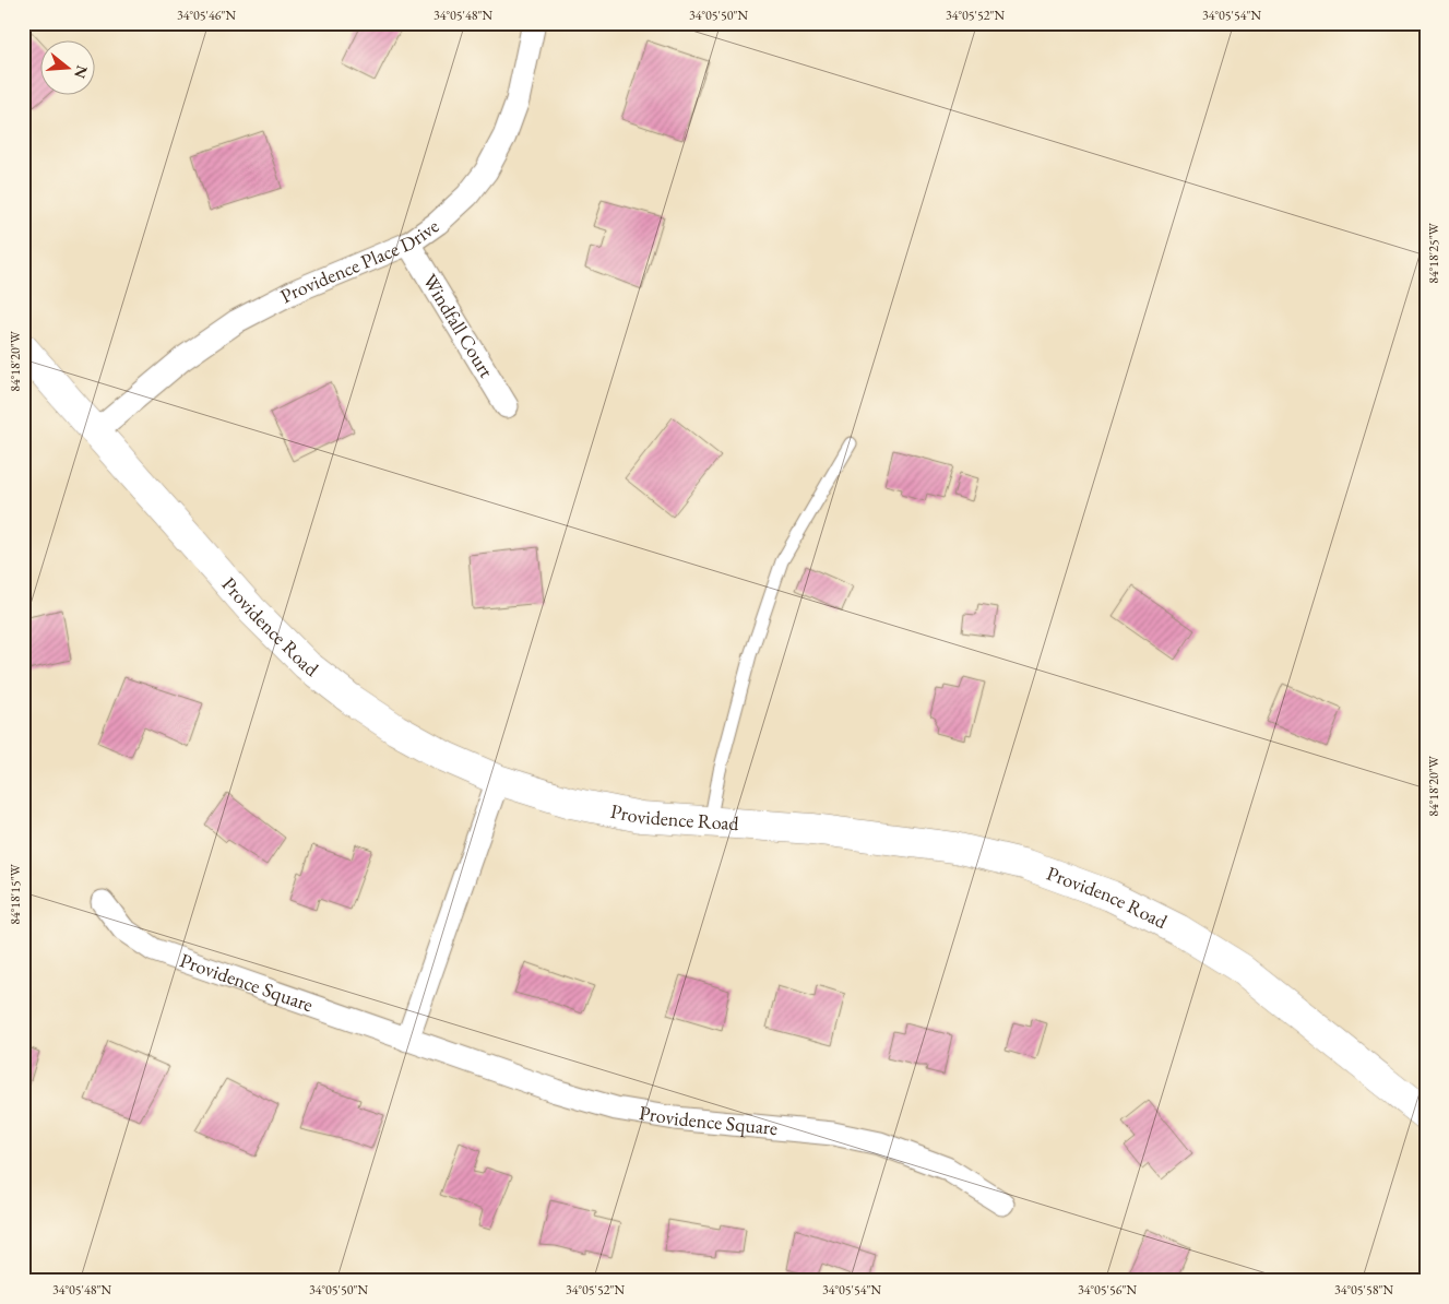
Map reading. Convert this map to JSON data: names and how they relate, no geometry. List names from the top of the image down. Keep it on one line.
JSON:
{"streets":{"street":["Providence Place Drive","Windfall Court","Providence Road","Providence Square"]},"crossings":[["Providence Place Drive","Windfall Court"],["Providence Place Drive","Providence Road"]],"north":"right","coordinates":["34°05'46\"N","34°05'48\"N","34°05'50\"N","34°05'52\"N","34°05'54\"N","84°18'25\"W","84°18'20\"W","84°18'15\"W","34°05'56\"N","34°05'58\"N"]}
